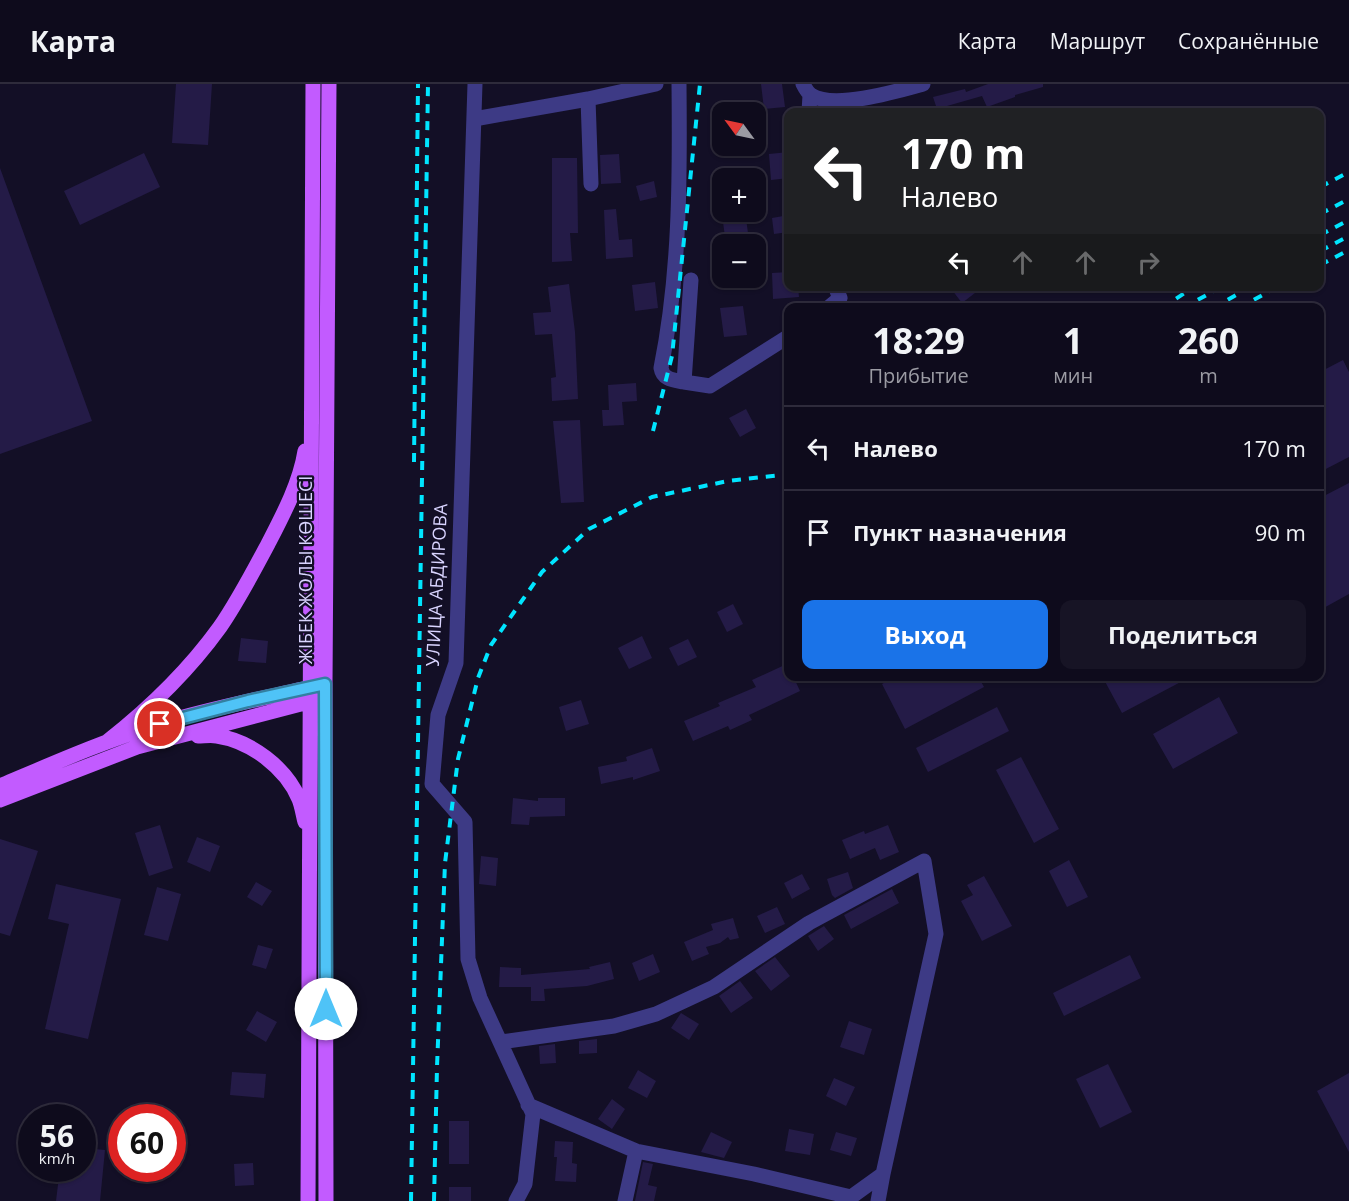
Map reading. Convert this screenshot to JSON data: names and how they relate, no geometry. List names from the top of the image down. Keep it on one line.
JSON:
{"streets":{"main road":["ЖІБЕК ЖОЛЫ КӨШЕСІ"],"street":["УЛИЦА АБДИРОВА"]},"north":"top left","page":{"header":"Карта","nav":["Карта","Маршрут","Сохранённые"],"map_buttons":["+","−"],"turn":["170 m","Налево"],"eta":["18:29","Прибытие","1","мин","260","m"],"list":[{"name":"Налево","value":"170 m"},{"name":"Пункт назначения","value":"90 m"}],"buttons":["Выход","Поделиться"],"speed":"56 km/h","limit":"60"}}
